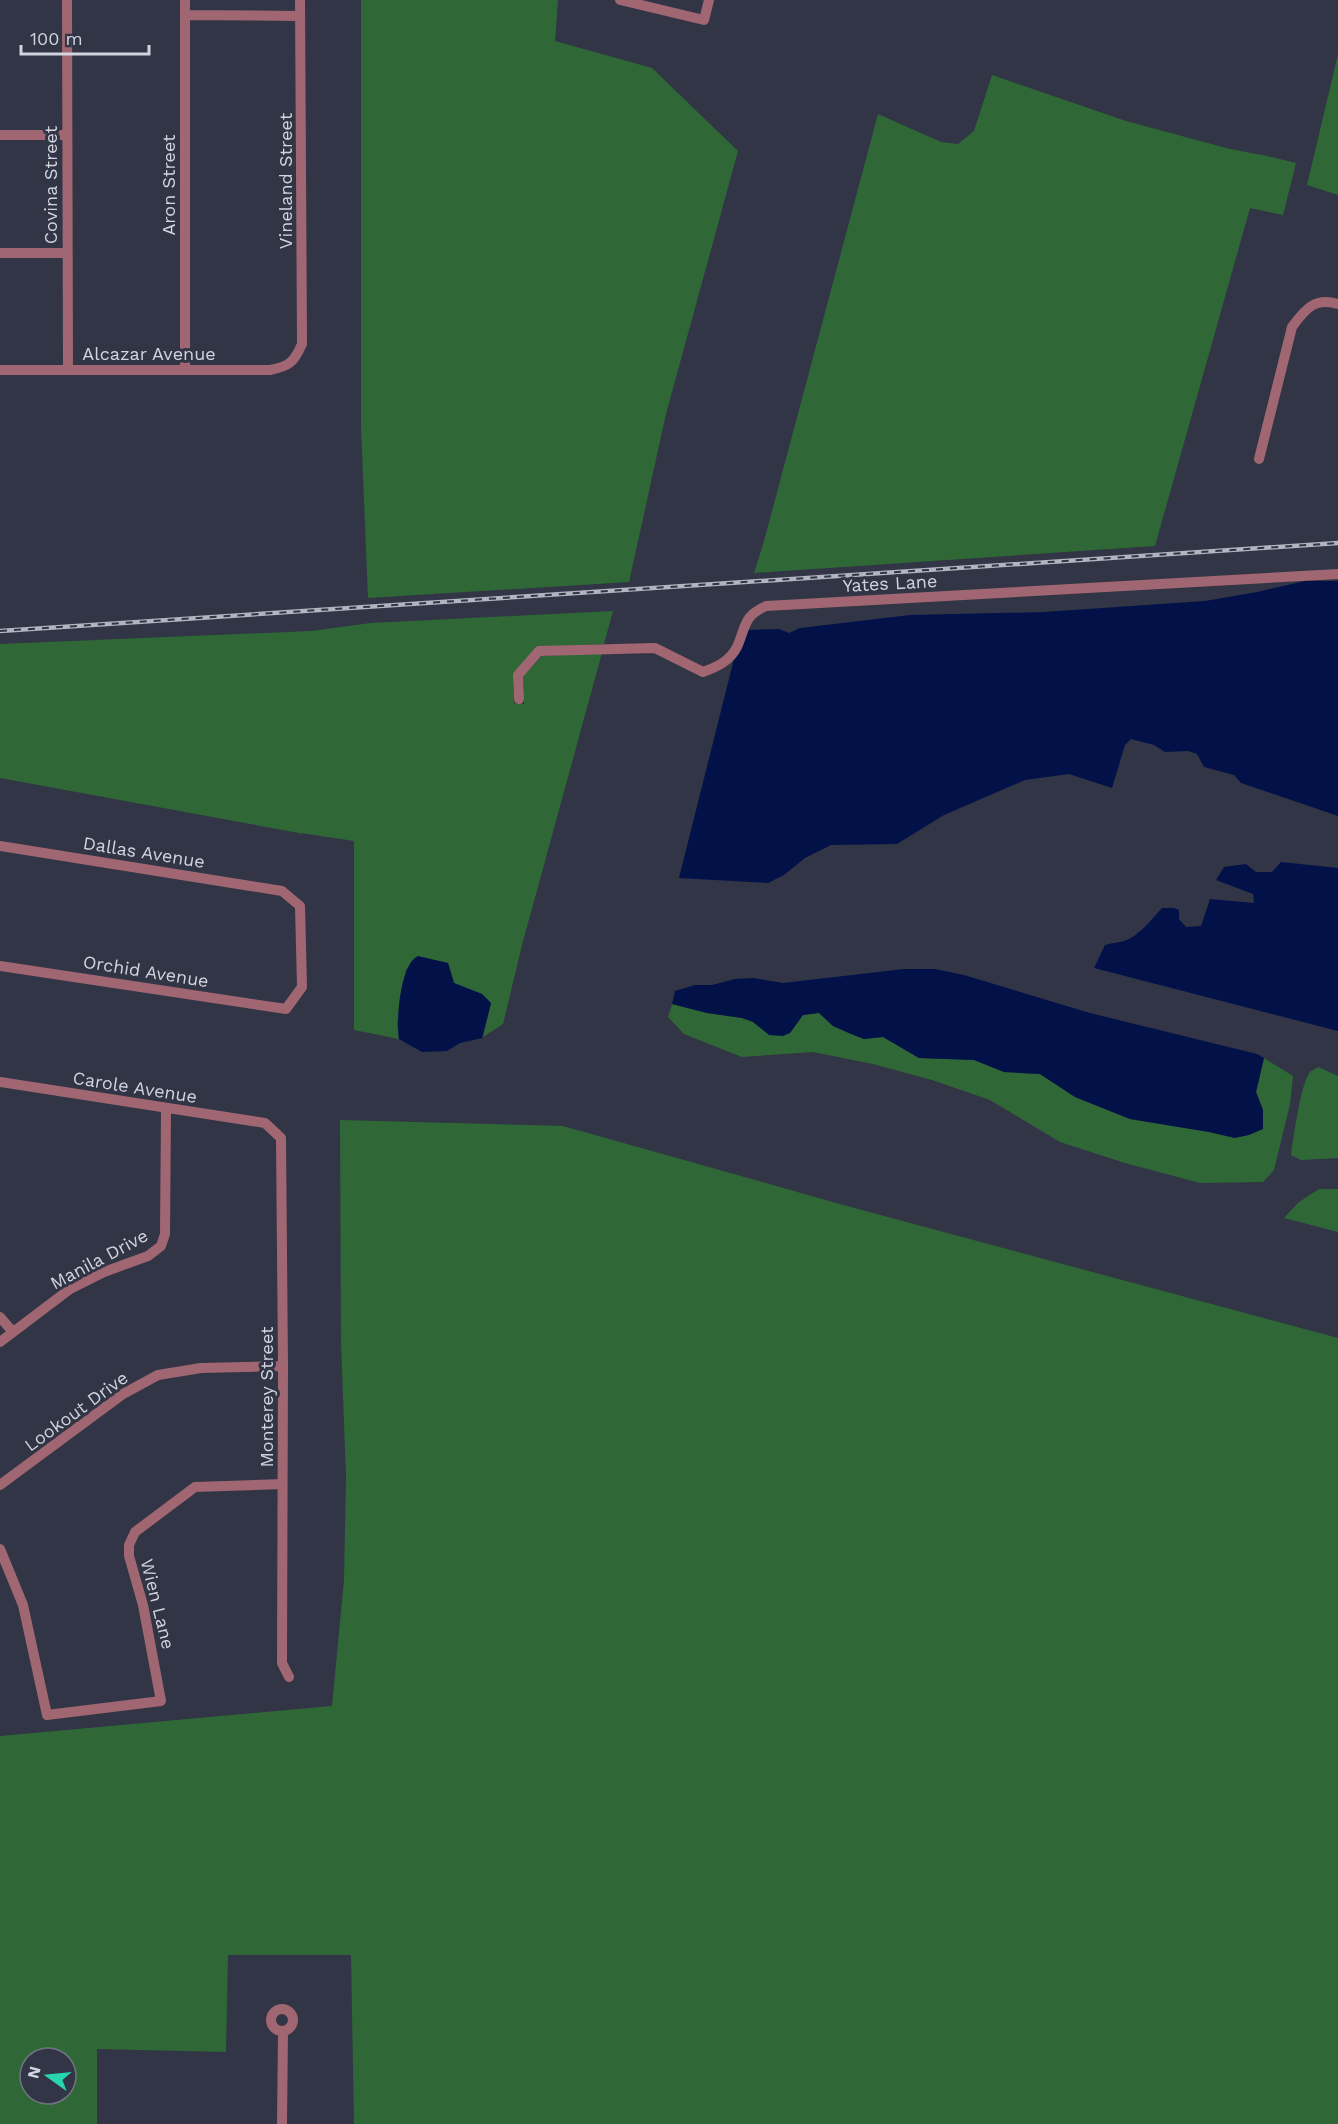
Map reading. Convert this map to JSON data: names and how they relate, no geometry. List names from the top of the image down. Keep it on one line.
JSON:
{"streets":{"street":["Vineland Street","Covina Street","Aron Street","Alcazar Avenue","Yates Lane","Dallas Avenue","Orchid Avenue","Carole Avenue","Manila Drive","Monterey Street","Lookout Drive","Wien Lane"]},"crossings":[["Vineland Street","Alcazar Avenue"],["Covina Street","Alcazar Avenue"],["Aron Street","Alcazar Avenue"],["Dallas Avenue","Orchid Avenue"],["Carole Avenue","Manila Drive"],["Carole Avenue","Monterey Street"],["Monterey Street","Lookout Drive"],["Monterey Street","Wien Lane"]],"scale_bar":"100 m","north":"left"}
